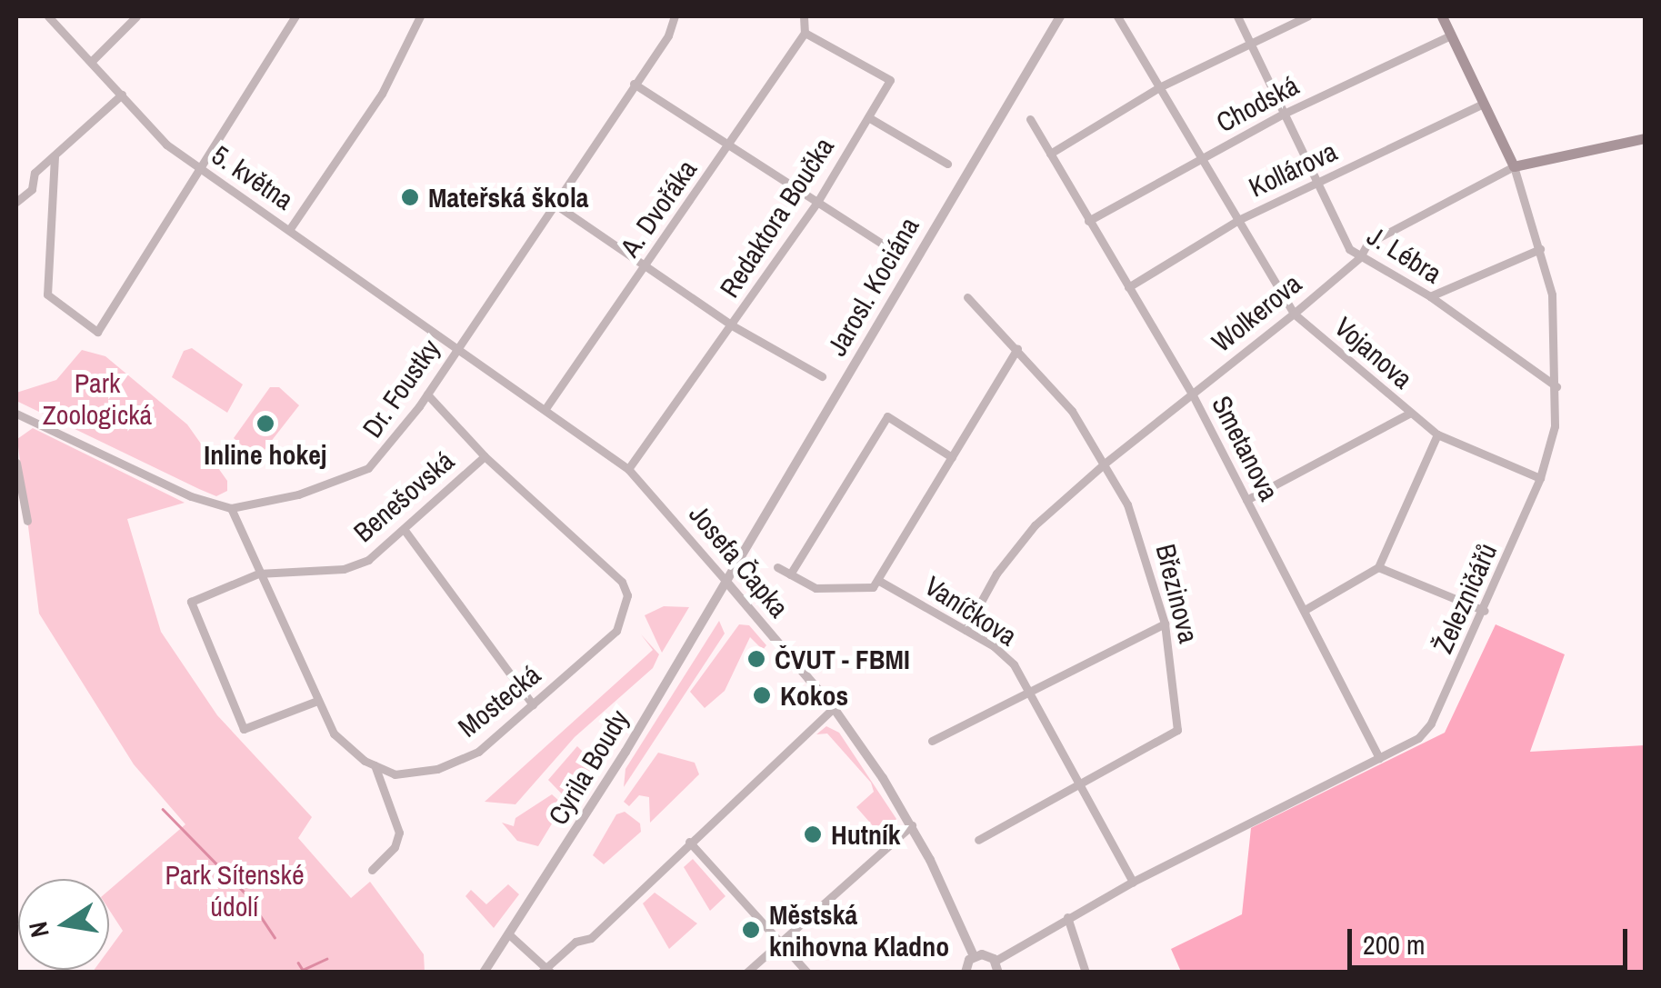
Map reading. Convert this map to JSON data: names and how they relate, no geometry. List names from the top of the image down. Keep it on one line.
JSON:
{"streets":{"main road":["Wolkerova","Železničářů"],"street":["Chodská","Kollárova","5. května","A. Dvořáka","Redaktora Boučka","J. Lébra","Jarosl. Kociána","Vojanova","Dr. Foustky","Smetanova","Benešovská","Josefa Čapka","Březinova","Vaníčkova","Mostecká","Cyrila Boudy"]},"crossings":[["Chodská","J. Lébra"],["Chodská","Vojanova"],["Chodská","Smetanova"],["Chodská","Železničářů"],["Kollárova","J. Lébra"],["Kollárova","Vojanova"],["Kollárova","Smetanova"],["Kollárova","Železničářů"],["5. května","Dr. Foustky"],["5. května","Josefa Čapka"],["A. Dvořáka","Redaktora Boučka"],["A. Dvořáka","Josefa Čapka"],["Redaktora Boučka","Josefa Čapka"],["J. Lébra","Wolkerova"],["J. Lébra","Železničářů"],["Jarosl. Kociána","Josefa Čapka"],["Jarosl. Kociána","Cyrila Boudy"],["Wolkerova","Vojanova"],["Wolkerova","Smetanova"],["Wolkerova","Březinova"],["Wolkerova","Železničářů"],["Wolkerova","Vaníčkova"],["Vojanova","Železničářů"],["Dr. Foustky","Josefa Čapka"],["Dr. Foustky","Mostecká"],["Smetanova","Železničářů"],["Benešovská","Mostecká"],["Josefa Čapka","Cyrila Boudy"],["Březinova","Vaníčkova"],["Železničářů","Vaníčkova"]],"parks":["Park Zoologická","Park Sítenské údolí"],"places":["Mateřská škola","Inline hokej","ČVUT - FBMI","Kokos","Hutník","Městská knihovna Kladno"],"scale_bar":"200 m","north":"left"}
